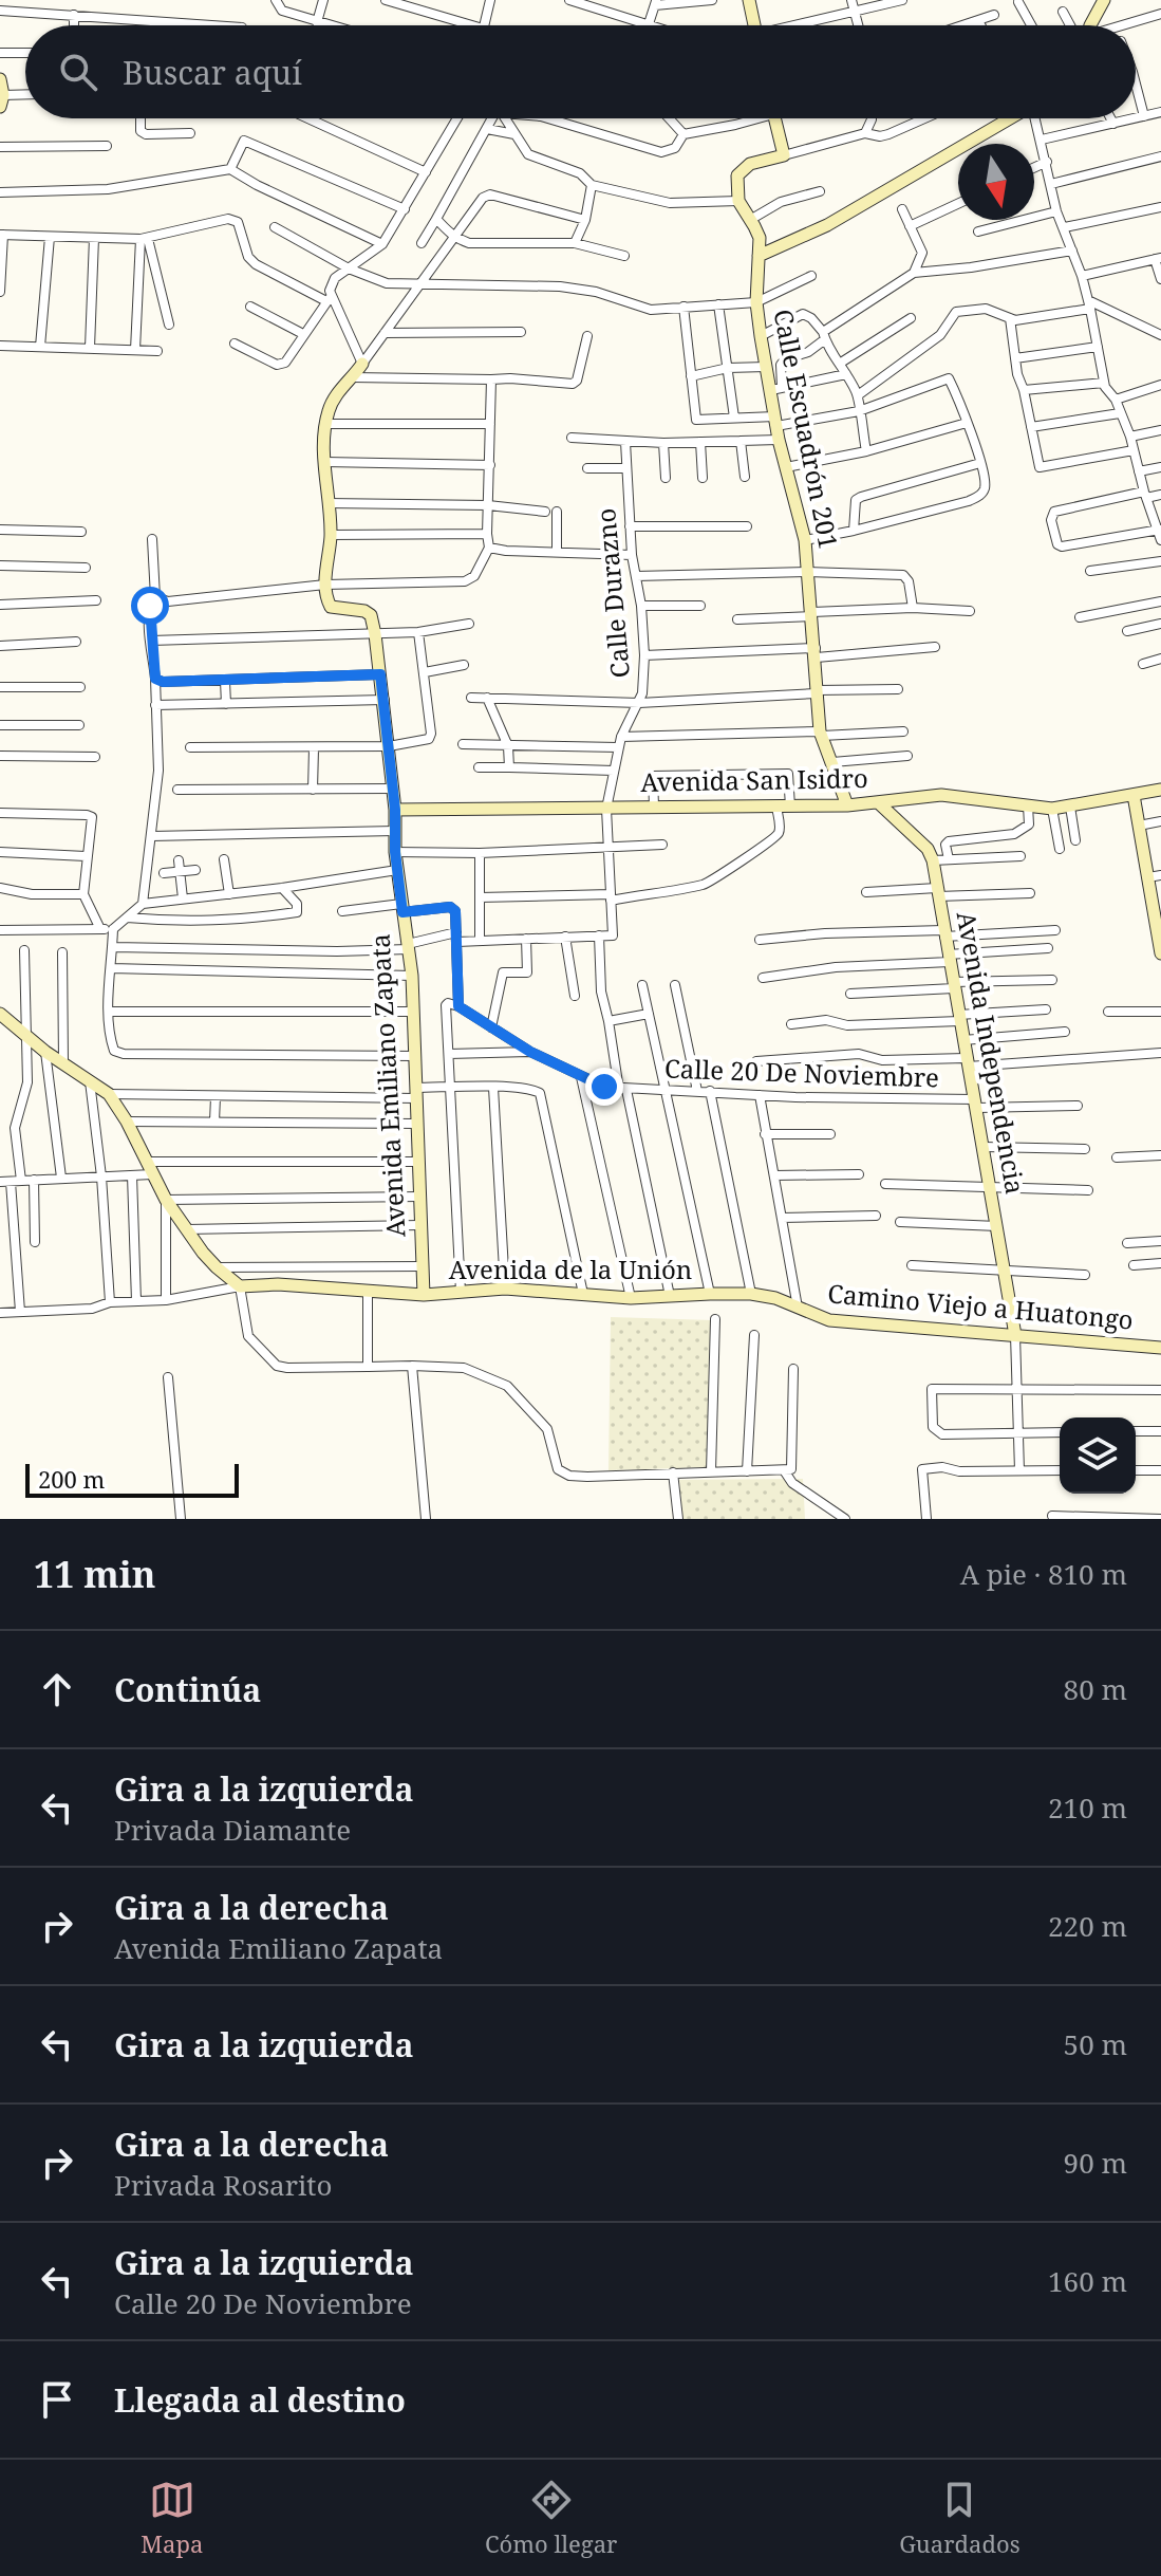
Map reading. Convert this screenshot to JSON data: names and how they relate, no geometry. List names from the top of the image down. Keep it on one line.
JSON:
{"streets":{"main road":["Calle Escuadrón 201","Avenida San Isidro","Avenida Independencia","Avenida Emiliano Zapata","Avenida de la Unión","Camino Viejo a Huatongo"],"street":["Calle Durazno","Calle 20 De Noviembre"]},"crossings":[["Calle Escuadrón 201","Avenida San Isidro"],["Calle Durazno","Avenida San Isidro"],["Avenida San Isidro","Avenida Emiliano Zapata"],["Avenida Independencia","Calle 20 De Noviembre"],["Avenida Independencia","Camino Viejo a Huatongo"],["Avenida Emiliano Zapata","Avenida de la Unión"],["Avenida de la Unión","Camino Viejo a Huatongo"]],"scale_bar":"200 m","north":"bottom","page":{"search":"Buscar aquí","scale":"200 m","heading":["11 min","A pie · 810 m"],"list":[["Continúa","80 m"],["Gira a la izquierda","Privada Diamante","210 m"],["Gira a la derecha","Avenida Emiliano Zapata","220 m"],["Gira a la izquierda","50 m"],["Gira a la derecha","Privada Rosarito","90 m"],["Gira a la izquierda","Calle 20 De Noviembre","160 m"],"Llegada al destino"],"nav":["Mapa","Cómo llegar","Guardados"]}}
